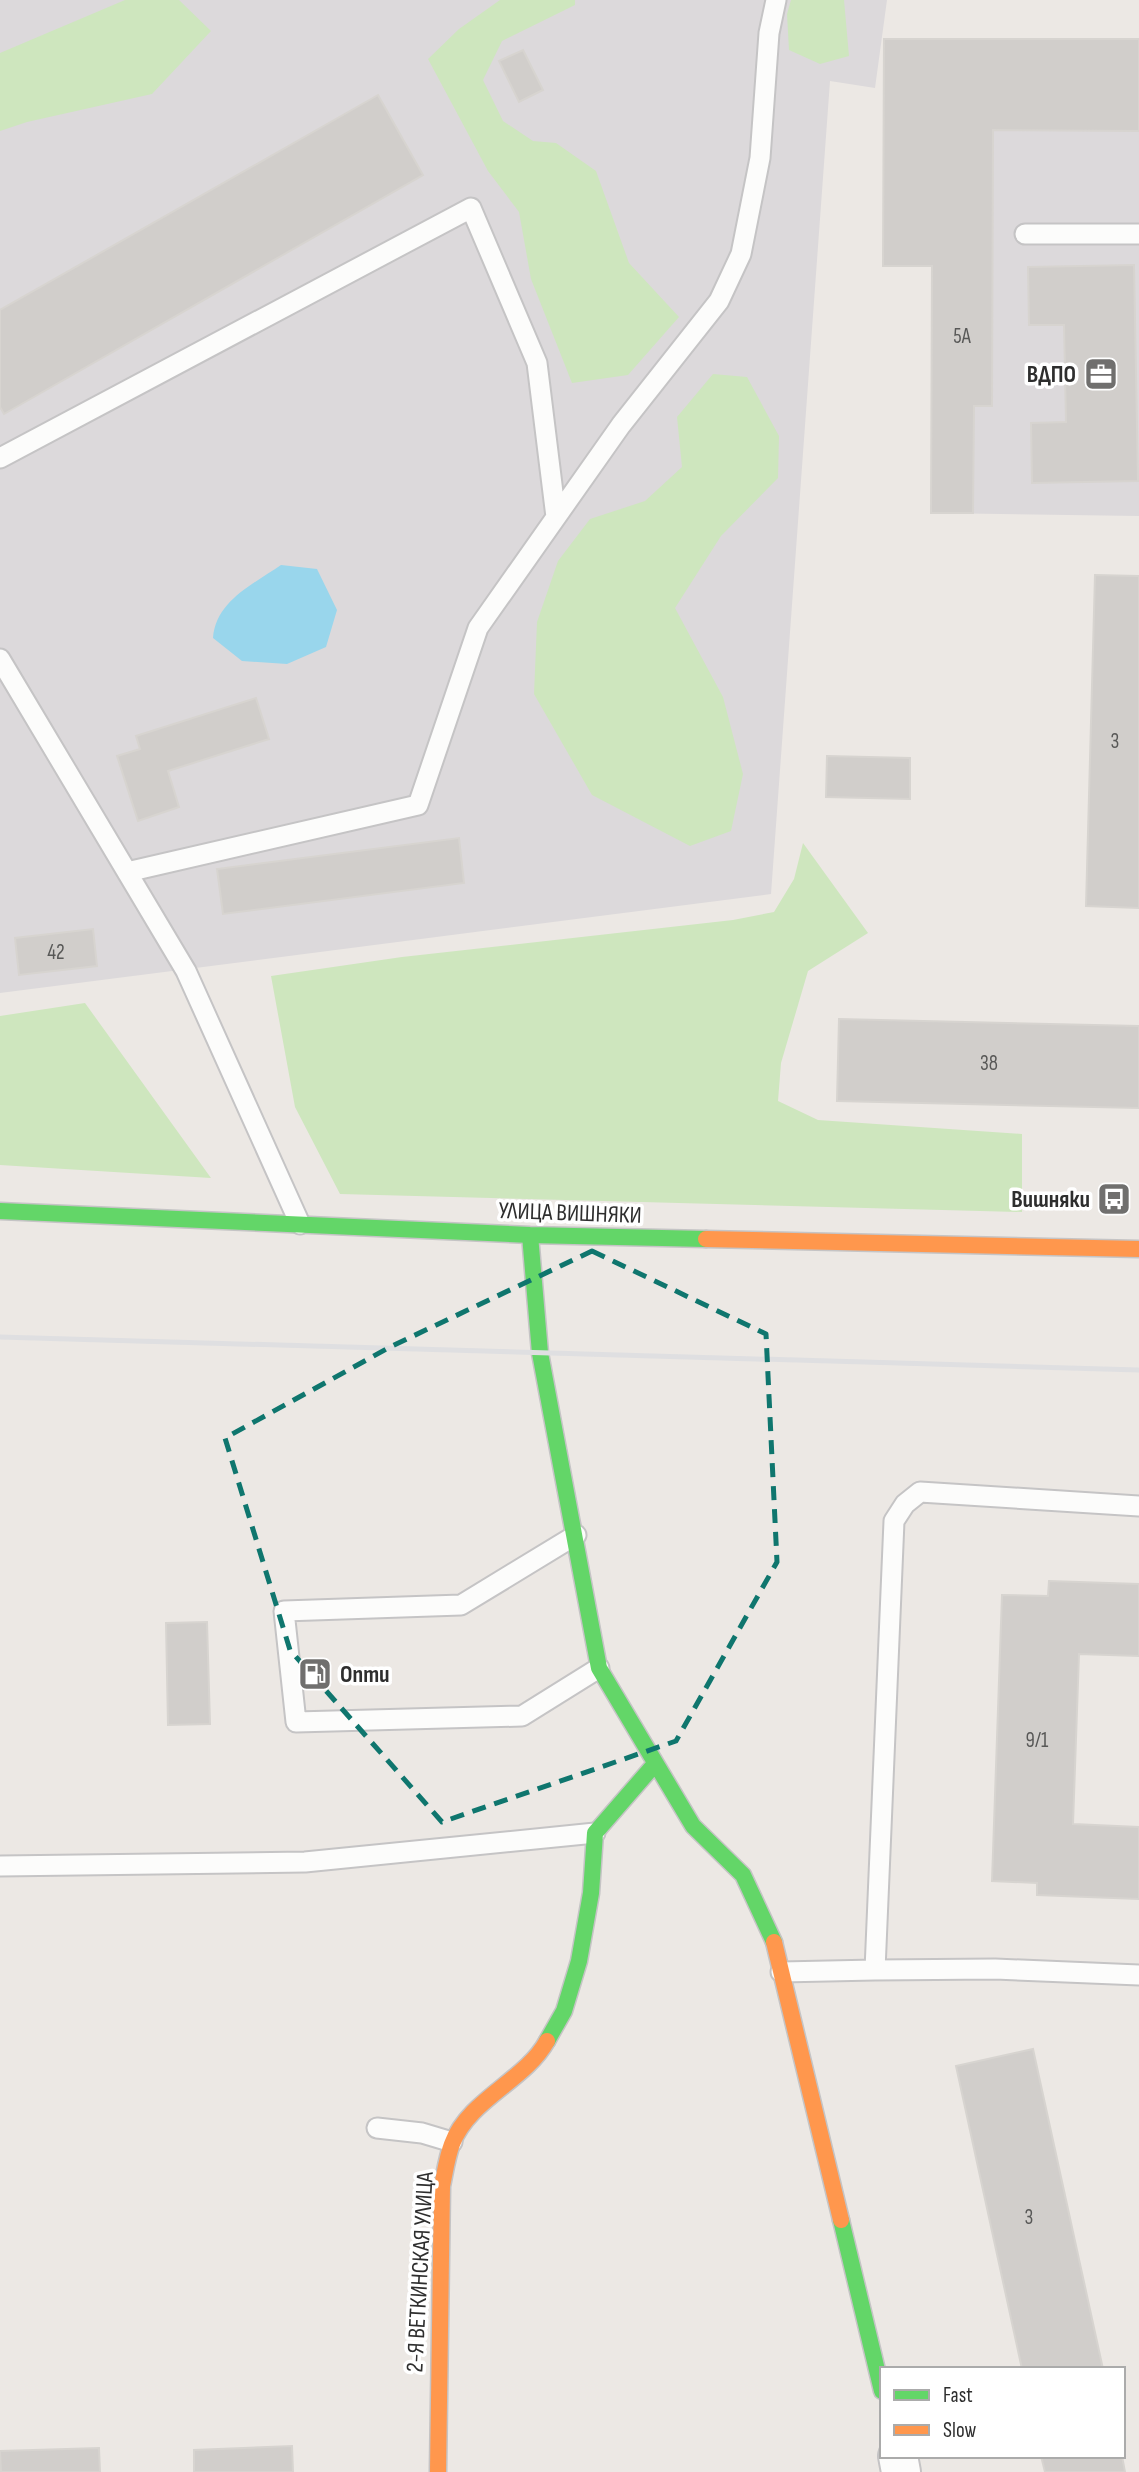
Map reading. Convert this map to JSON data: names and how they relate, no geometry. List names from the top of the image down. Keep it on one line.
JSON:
{"streets":{"street":["УЛИЦА ВИШНЯКИ","2-Я ВЕТКИНСКАЯ УЛИЦА"]},"places":{"office":["ВДПО"],"bus stop":["Вишняки"],"fuel station":["Опти"]},"house_numbers":["5А","3","42","38","9/1","3"],"legend":["Fast","Slow"]}
